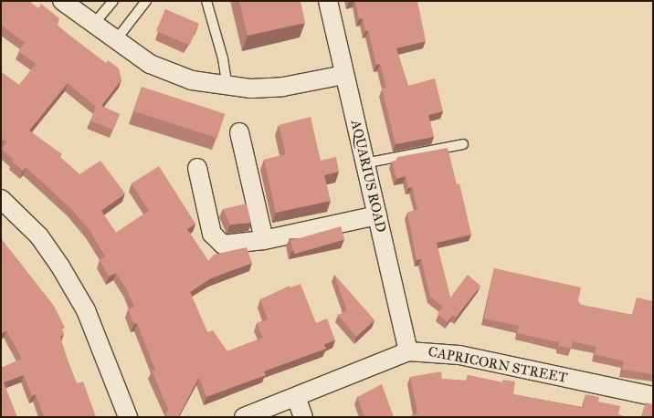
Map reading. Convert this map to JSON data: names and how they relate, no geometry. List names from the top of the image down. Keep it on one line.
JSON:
{"streets":{"street":["AQUARIUS ROAD","CAPRICORN STREET"]},"crossings":[["AQUARIUS ROAD","CAPRICORN STREET"]]}
